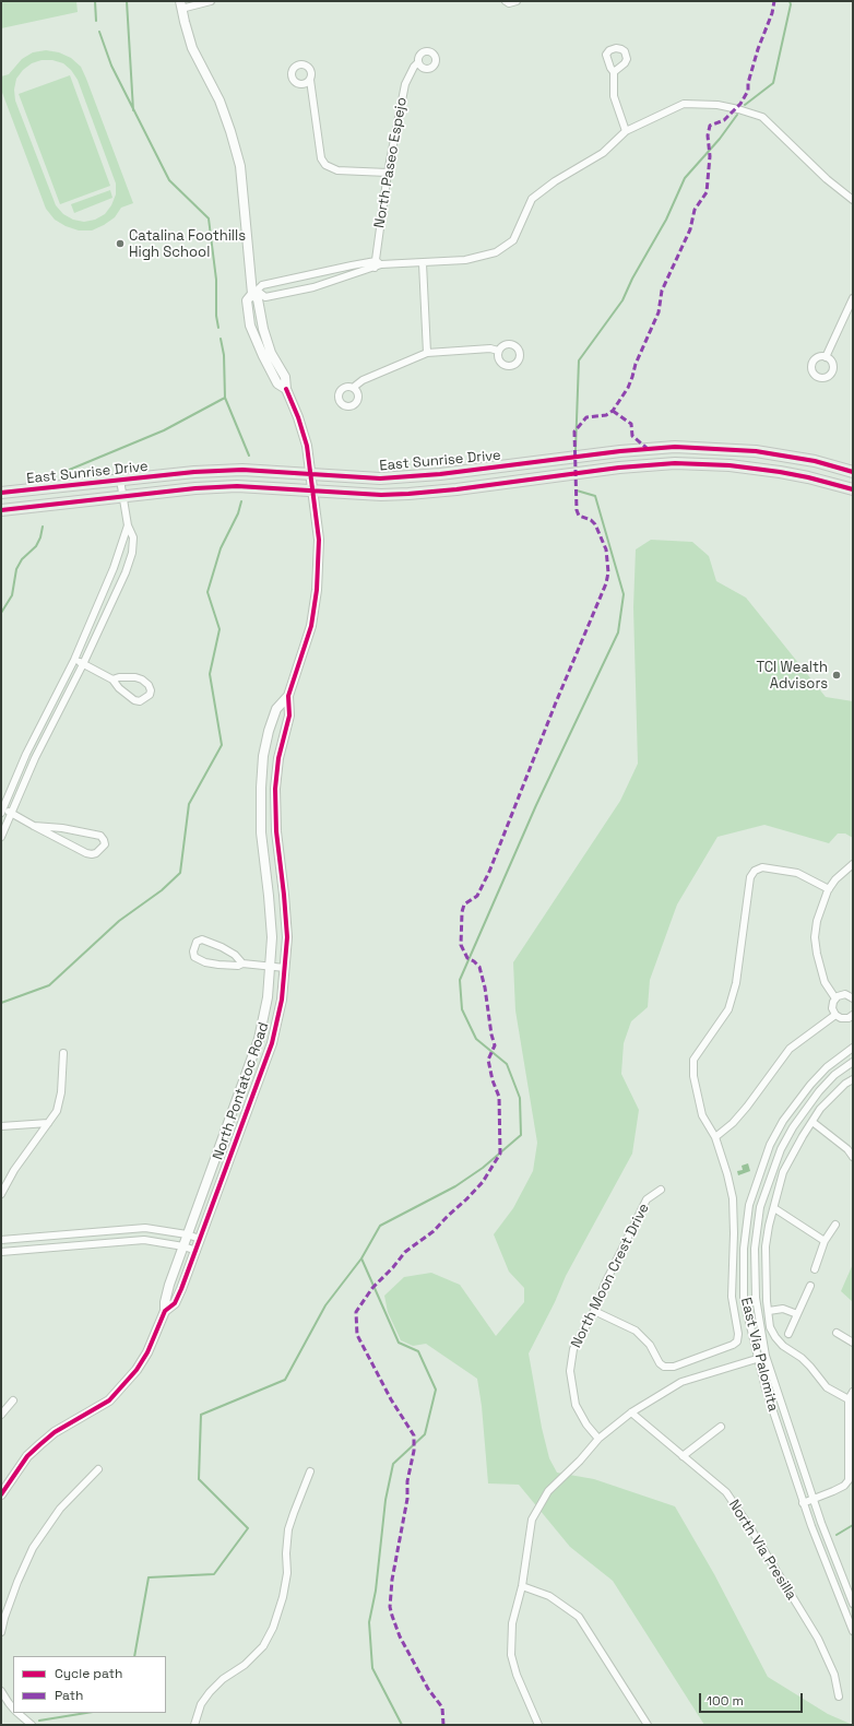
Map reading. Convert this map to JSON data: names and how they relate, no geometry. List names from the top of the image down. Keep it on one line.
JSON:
{"streets":{"main road":["East Sunrise Drive"],"street":["North Paseo Espejo","North Pontatoc Road","North Moon Crest Drive","East Via Palomita","North Via Presilla"]},"crossings":[["East Sunrise Drive","North Pontatoc Road"]],"places":["Catalina Foothills High School","TCI Wealth Advisors"],"legend":["Cycle path","Path"],"scale_bar":"100 m"}
